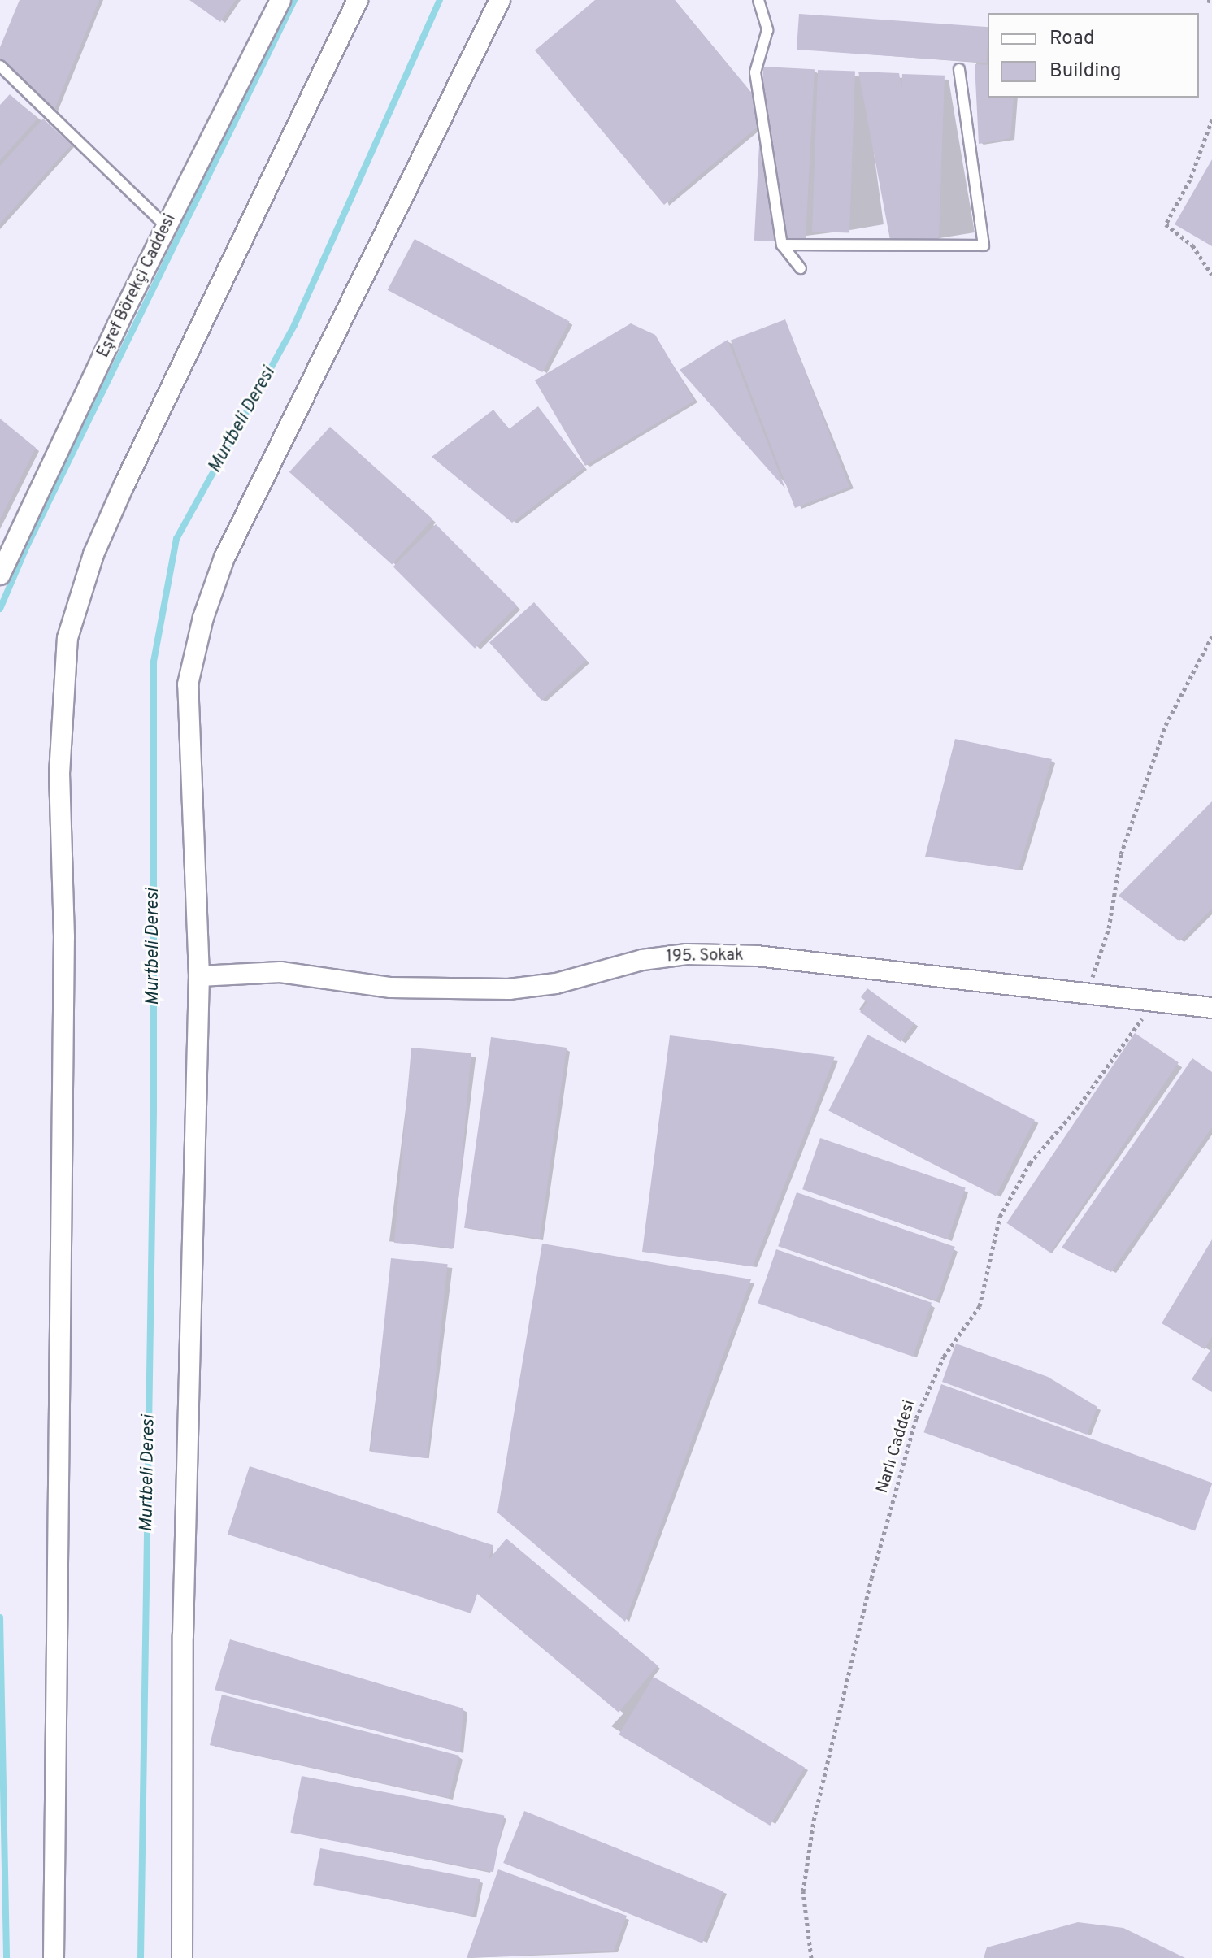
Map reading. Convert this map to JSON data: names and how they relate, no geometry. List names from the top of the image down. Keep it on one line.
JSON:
{"streets":{"street":["Eşref Börekçi Caddesi","195. Sokak"],"path":["Narlı Caddesi"]},"crossings":[["195. Sokak","Narlı Caddesi"]],"water":["Murtbeli Deresi"],"legend":["Road","Building"]}
